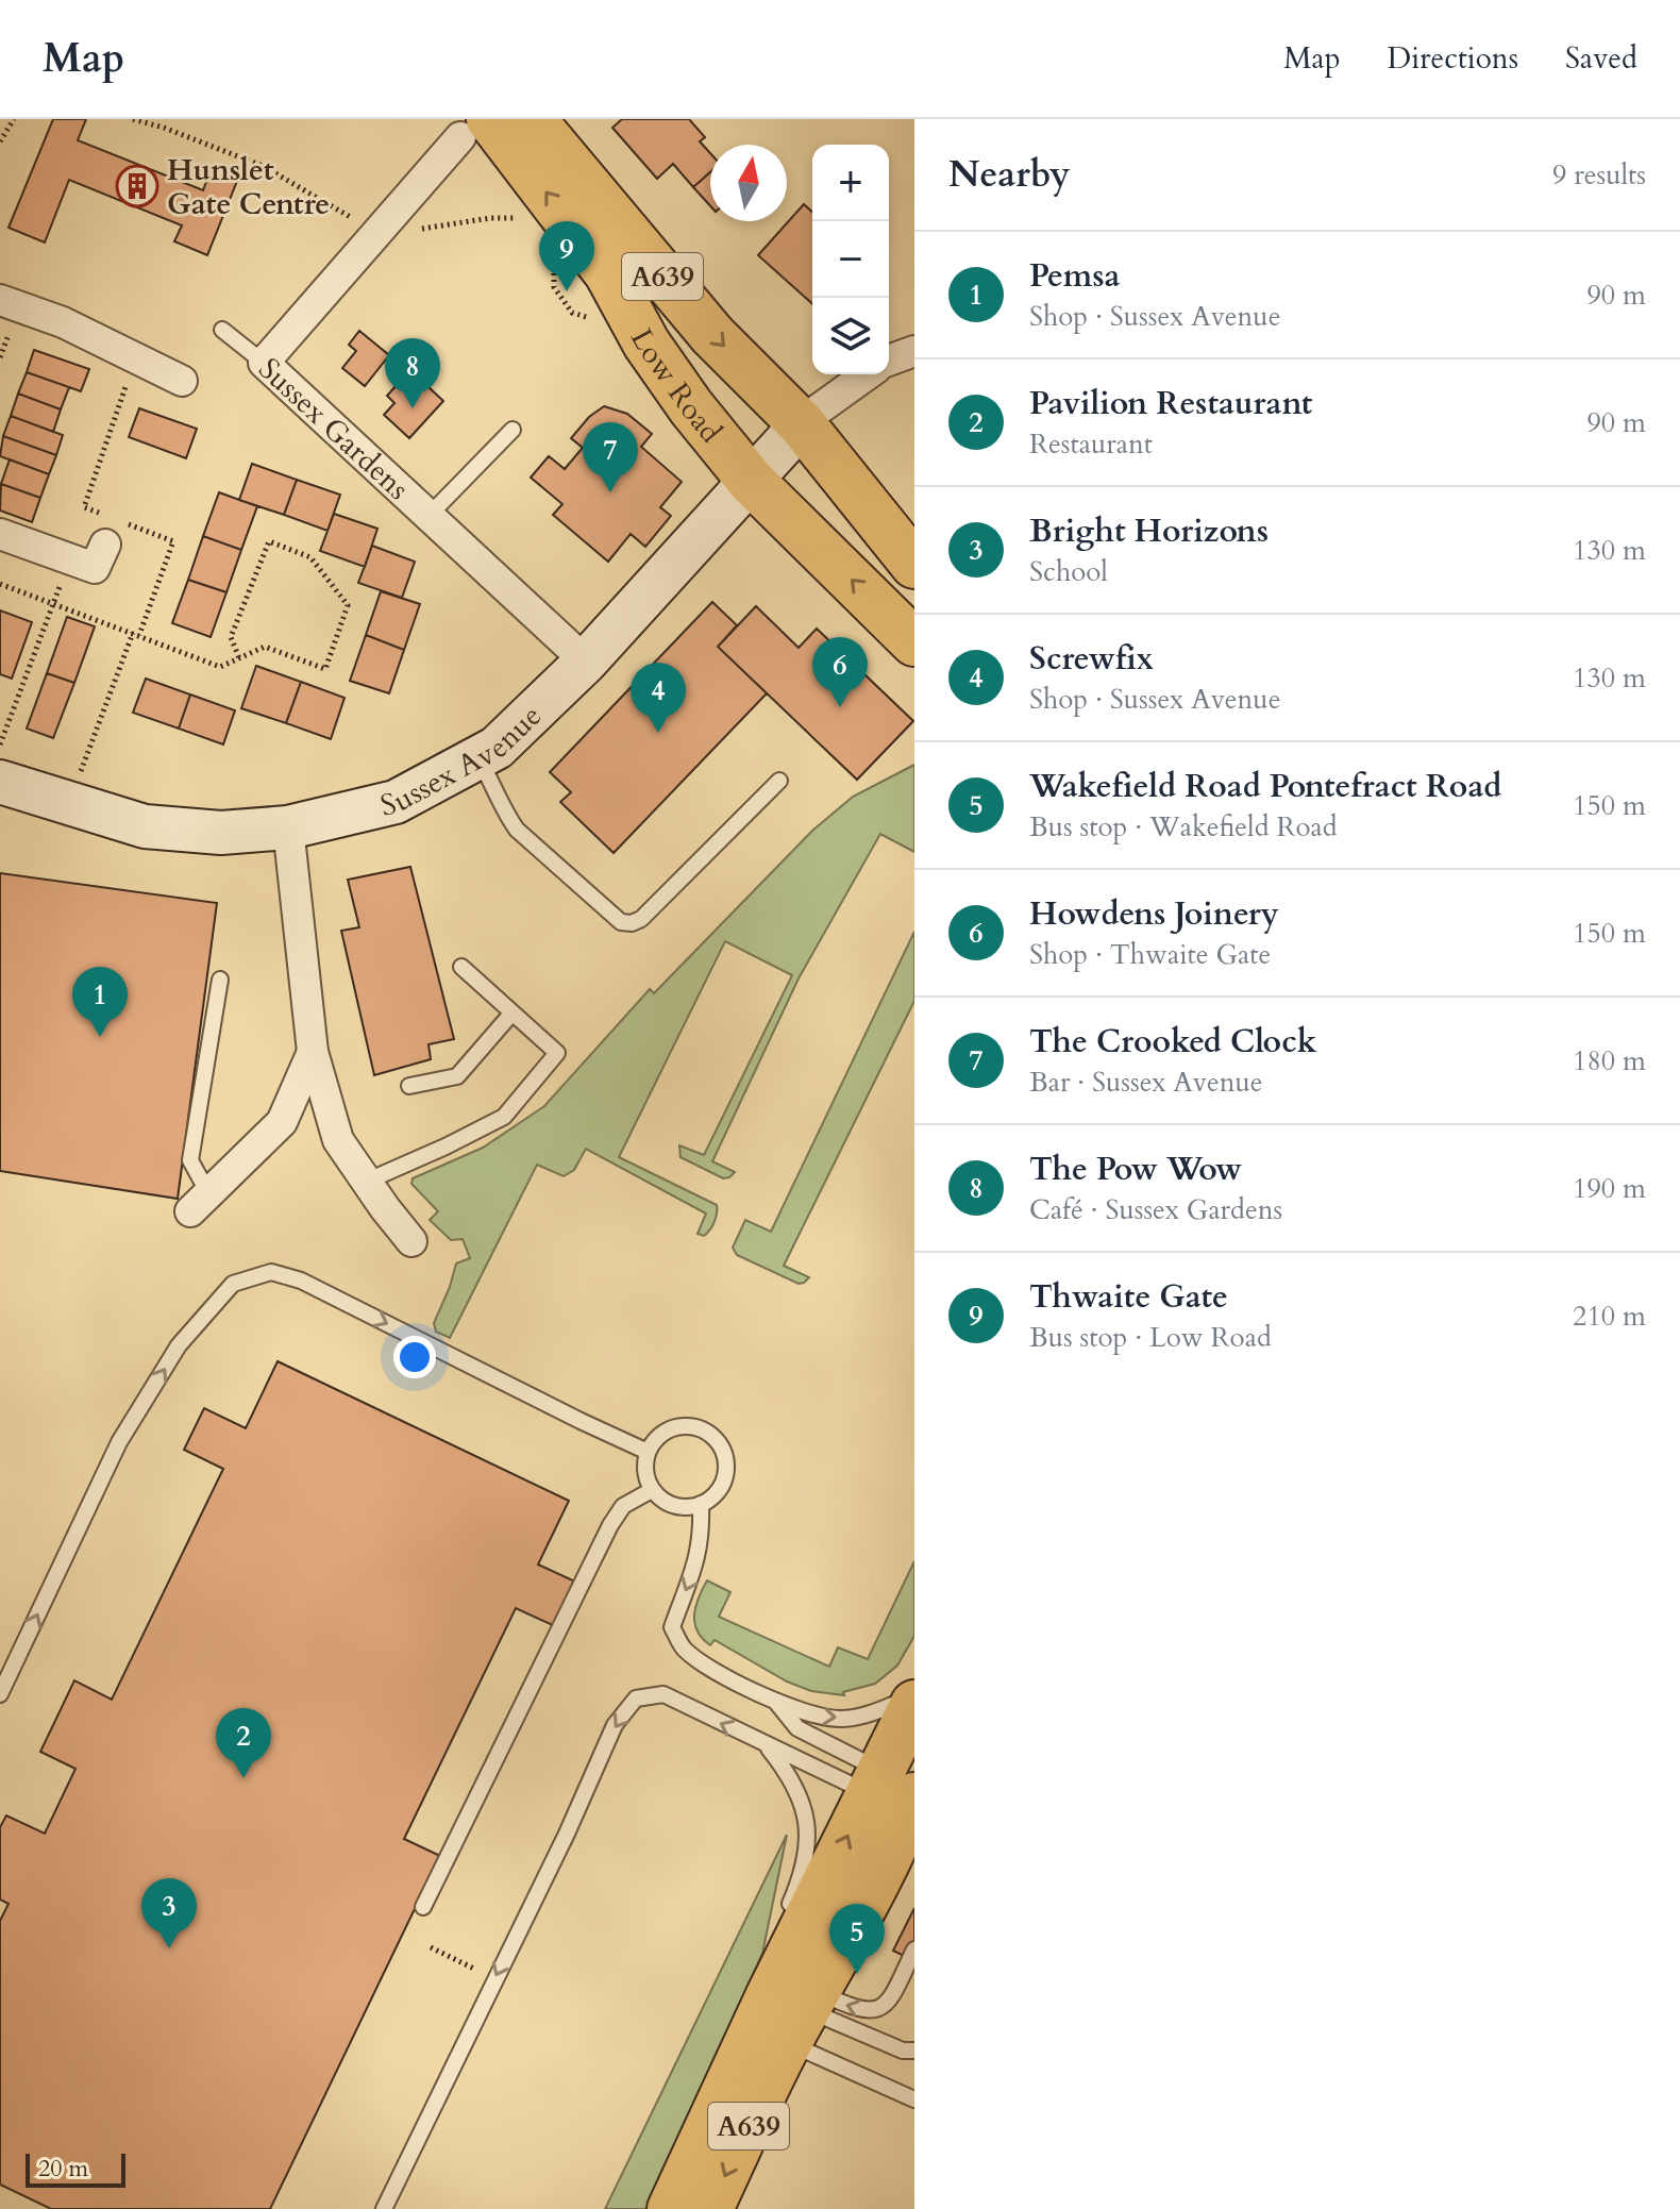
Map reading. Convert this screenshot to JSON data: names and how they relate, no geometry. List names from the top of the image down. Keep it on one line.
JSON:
{"streets":{"main road":["A639","Low Road"],"street":["Sussex Gardens","Sussex Avenue"]},"crossings":[["A639","Low Road"],["A639","Sussex Avenue"],["Low Road","Sussex Gardens"],["Low Road","Sussex Avenue"],["Sussex Gardens","Sussex Avenue"]],"places":{"building":["Hunslet Gate Centre"]},"scale_bar":"20 m","north":"top","page":{"header":"Map","nav":["Map","Directions","Saved"],"heading":["Nearby","9 results"],"map_buttons":["+","−"],"pins":["9","8","7","6","4","1","2","3","5"],"list":[{"mark":"1","name":"Pemsa","note":"Shop · Sussex Avenue","value":"90 m"},{"mark":"2","name":"Pavilion Restaurant","note":"Restaurant","value":"90 m"},{"mark":"3","name":"Bright Horizons","note":"School","value":"130 m"},{"mark":"4","name":"Screwfix","note":"Shop · Sussex Avenue","value":"130 m"},{"mark":"5","name":"Wakefield Road Pontefract Road","note":"Bus stop · Wakefield Road","value":"150 m"},{"mark":"6","name":"Howdens Joinery","note":"Shop · Thwaite Gate","value":"150 m"},{"mark":"7","name":"The Crooked Clock","note":"Bar · Sussex Avenue","value":"180 m"},{"mark":"8","name":"The Pow Wow","note":"Café · Sussex Gardens","value":"190 m"},{"mark":"9","name":"Thwaite Gate","note":"Bus stop · Low Road","value":"210 m"}],"scale":"20 m"}}
